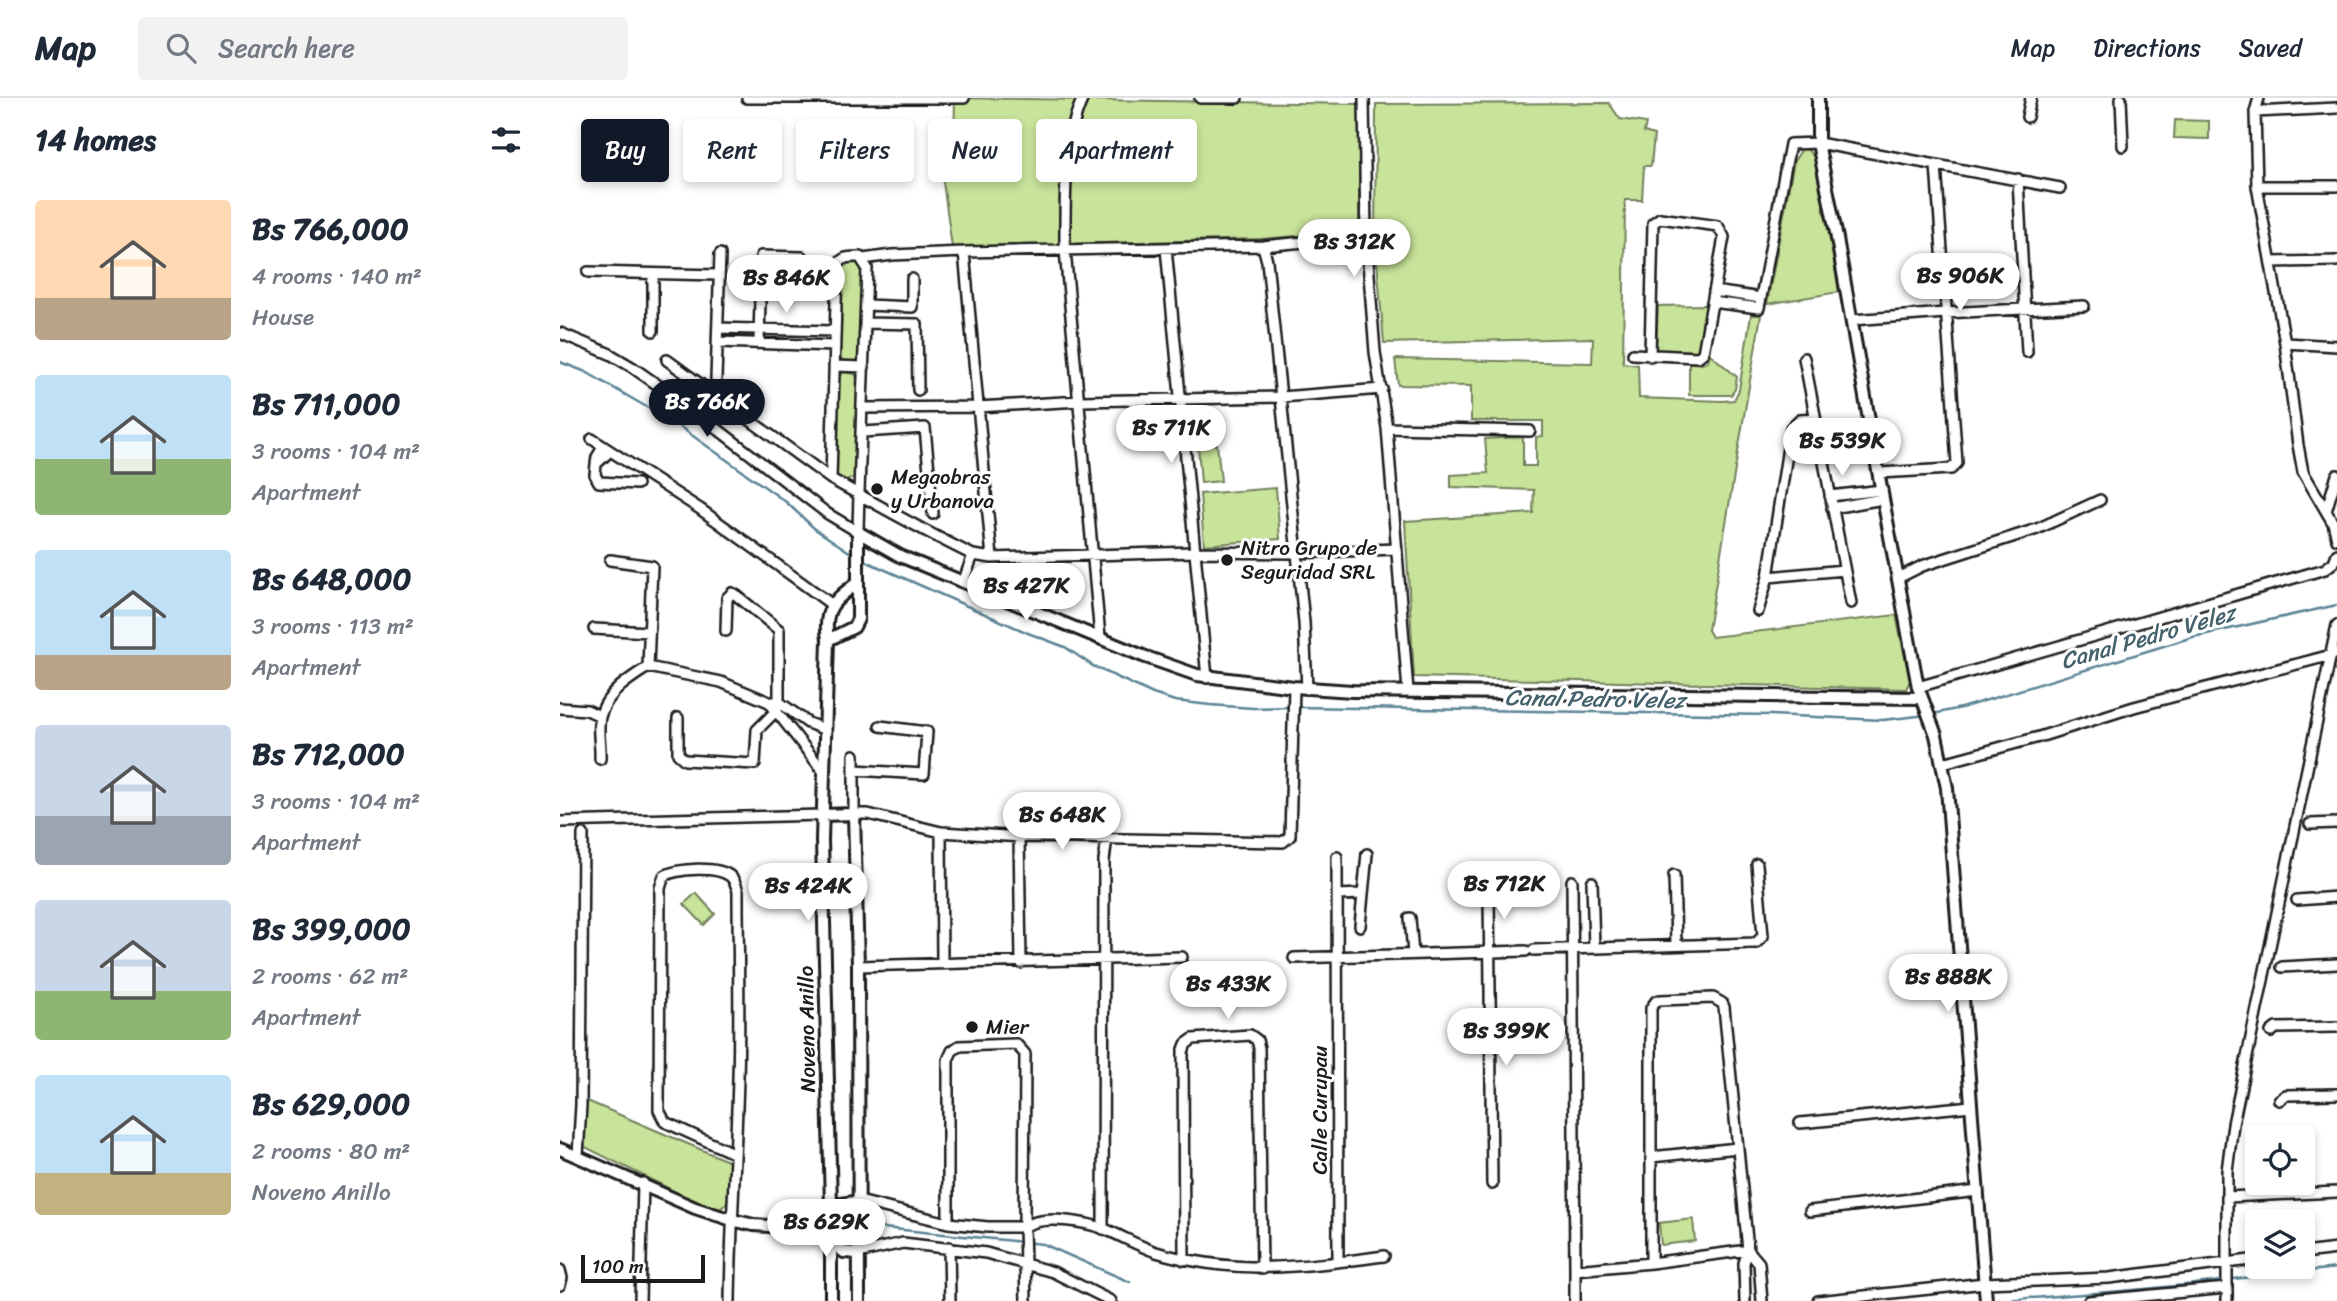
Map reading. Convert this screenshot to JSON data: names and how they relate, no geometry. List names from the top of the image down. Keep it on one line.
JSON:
{"streets":{"street":["Noveno Anillo","Calle Curupau"]},"water":["Canal Pedro Velez"],"places":["Megaobras y Urbanova","Nitro Grupo de Seguridad SRL","Mier"],"scale_bar":"100 m","page":{"header":"Map","search":"Search here","nav":["Map","Directions","Saved"],"heading":"14 homes","chip":["Buy","Rent","Filters","New","Apartment"],"list":[{"name":"Bs 766,000","note":"4 rooms · 140 m² · House"},{"name":"Bs 711,000","note":"3 rooms · 104 m² · Apartment"},{"name":"Bs 648,000","note":"3 rooms · 113 m² · Apartment"},{"name":"Bs 712,000","note":"3 rooms · 104 m² · Apartment"},{"name":"Bs 399,000","note":"2 rooms · 62 m² · Apartment"},{"name":"Bs 629,000","note":"2 rooms · 80 m² · Noveno Anillo"}],"price":["Bs 312K","Bs 906K","Bs 846K","Bs 766K","Bs 711K","Bs 539K","Bs 427K","Bs 648K","Bs 712K","Bs 424K","Bs 888K","Bs 433K","Bs 399K","Bs 629K"],"scale":"100 m"}}
